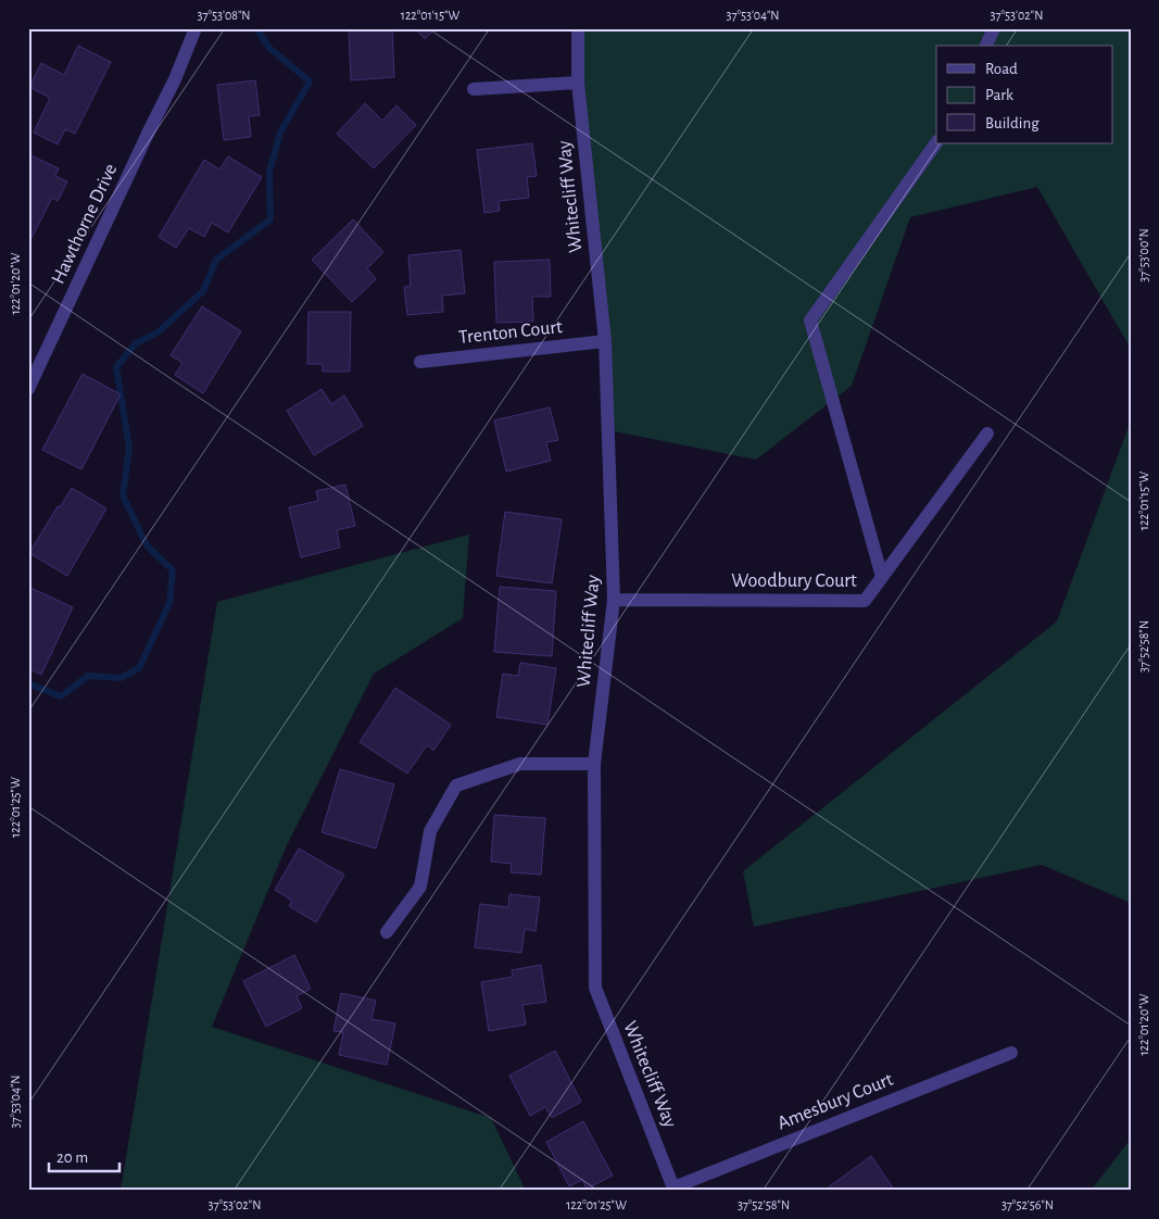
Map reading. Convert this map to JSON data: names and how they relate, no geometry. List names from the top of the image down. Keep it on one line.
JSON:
{"streets":{"street":["Whitecliff Way","Hawthorne Drive","Trenton Court","Woodbury Court","Amesbury Court"]},"crossings":[["Whitecliff Way","Trenton Court"],["Whitecliff Way","Woodbury Court"],["Whitecliff Way","Amesbury Court"]],"legend":["Road","Park","Building"],"scale_bar":"20 m","coordinates":["37°53'08\"N","122°01'15\"W","37°53'04\"N","37°53'02\"N","37°53'00\"N","122°01'20\"W","37°52'58\"N","122°01'25\"W","37°52'56\"N"]}
